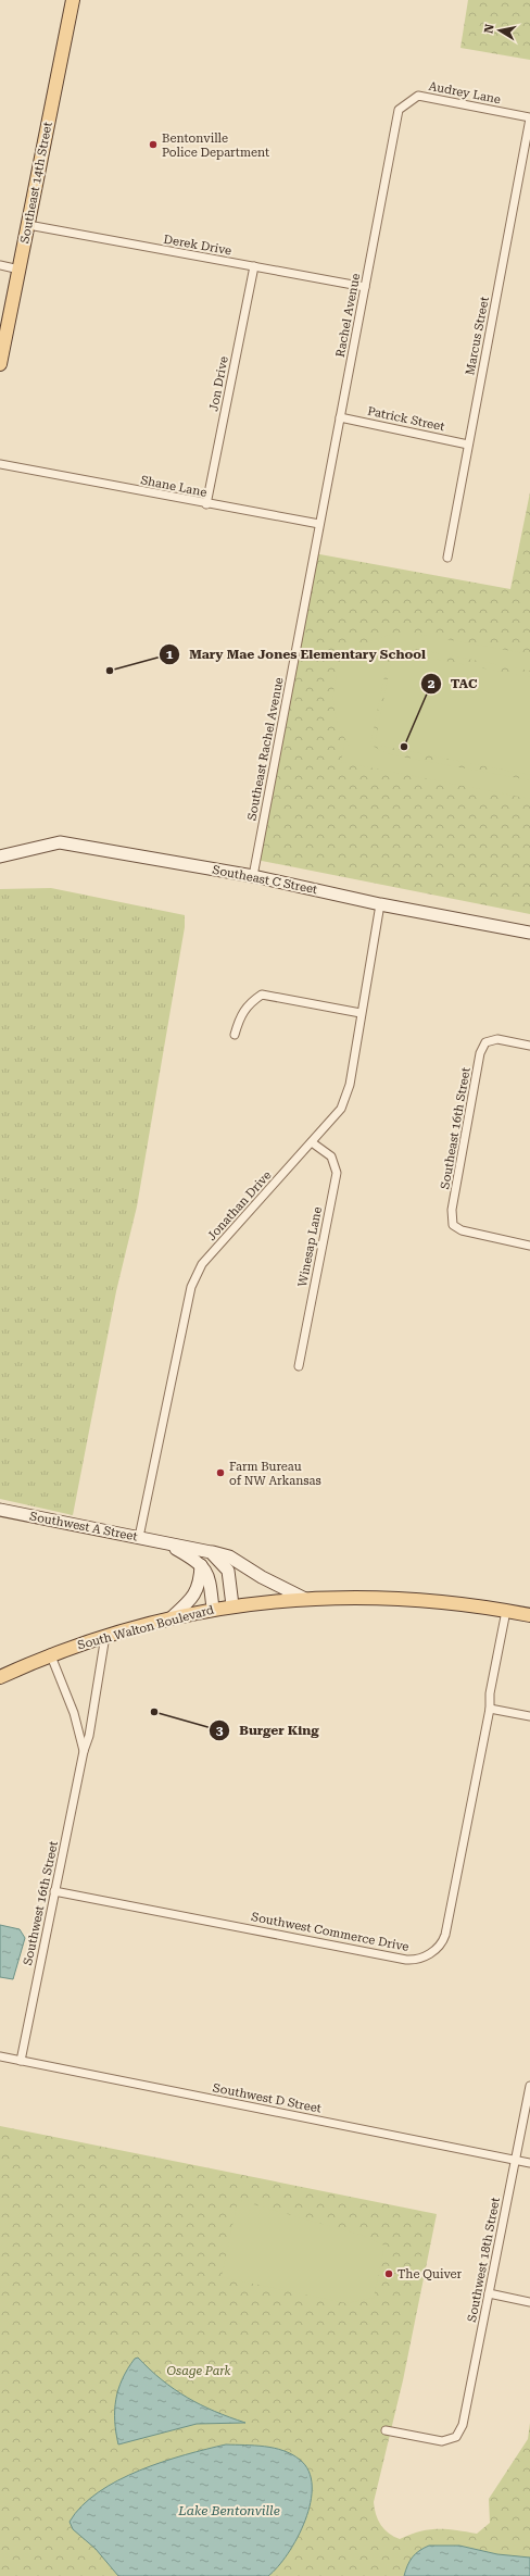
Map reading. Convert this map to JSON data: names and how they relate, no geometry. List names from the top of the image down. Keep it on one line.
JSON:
{"streets":{"main road":["Southeast 14th Street","South Walton Boulevard"],"street":["Audrey Lane","Derek Drive","Rachel Avenue","Marcus Street","Jon Drive","Patrick Street","Shane Lane","Southeast Rachel Avenue","Southeast C Street","Southeast 16th Street","Jonathan Drive","Winesap Lane","Southwest A Street","Southwest 16th Street","Southwest Commerce Drive","Southwest D Street","Southwest 18th Street"]},"crossings":[["Audrey Lane","Rachel Avenue"],["Audrey Lane","Marcus Street"],["Southeast 14th Street","Derek Drive"],["Derek Drive","Rachel Avenue"],["Derek Drive","Jon Drive"],["Rachel Avenue","Patrick Street"],["Rachel Avenue","Shane Lane"],["Rachel Avenue","Southeast Rachel Avenue"],["Marcus Street","Patrick Street"],["Jon Drive","Shane Lane"],["Shane Lane","Southeast Rachel Avenue"],["Southeast Rachel Avenue","Southeast C Street"],["Southeast C Street","Jonathan Drive"],["Jonathan Drive","Winesap Lane"],["Jonathan Drive","Southwest A Street"],["Southwest A Street","South Walton Boulevard"],["South Walton Boulevard","Southwest 16th Street"],["South Walton Boulevard","Southwest Commerce Drive"],["Southwest 16th Street","Southwest Commerce Drive"],["Southwest 16th Street","Southwest D Street"],["Southwest D Street","Southwest 18th Street"]],"water":["Lake Bentonville"],"parks":["Osage Park"],"places":["Bentonville Police Department","Mary Mae Jones Elementary School","TAC","Farm Bureau of NW Arkansas","Burger King","The Quiver"],"north":"left"}
